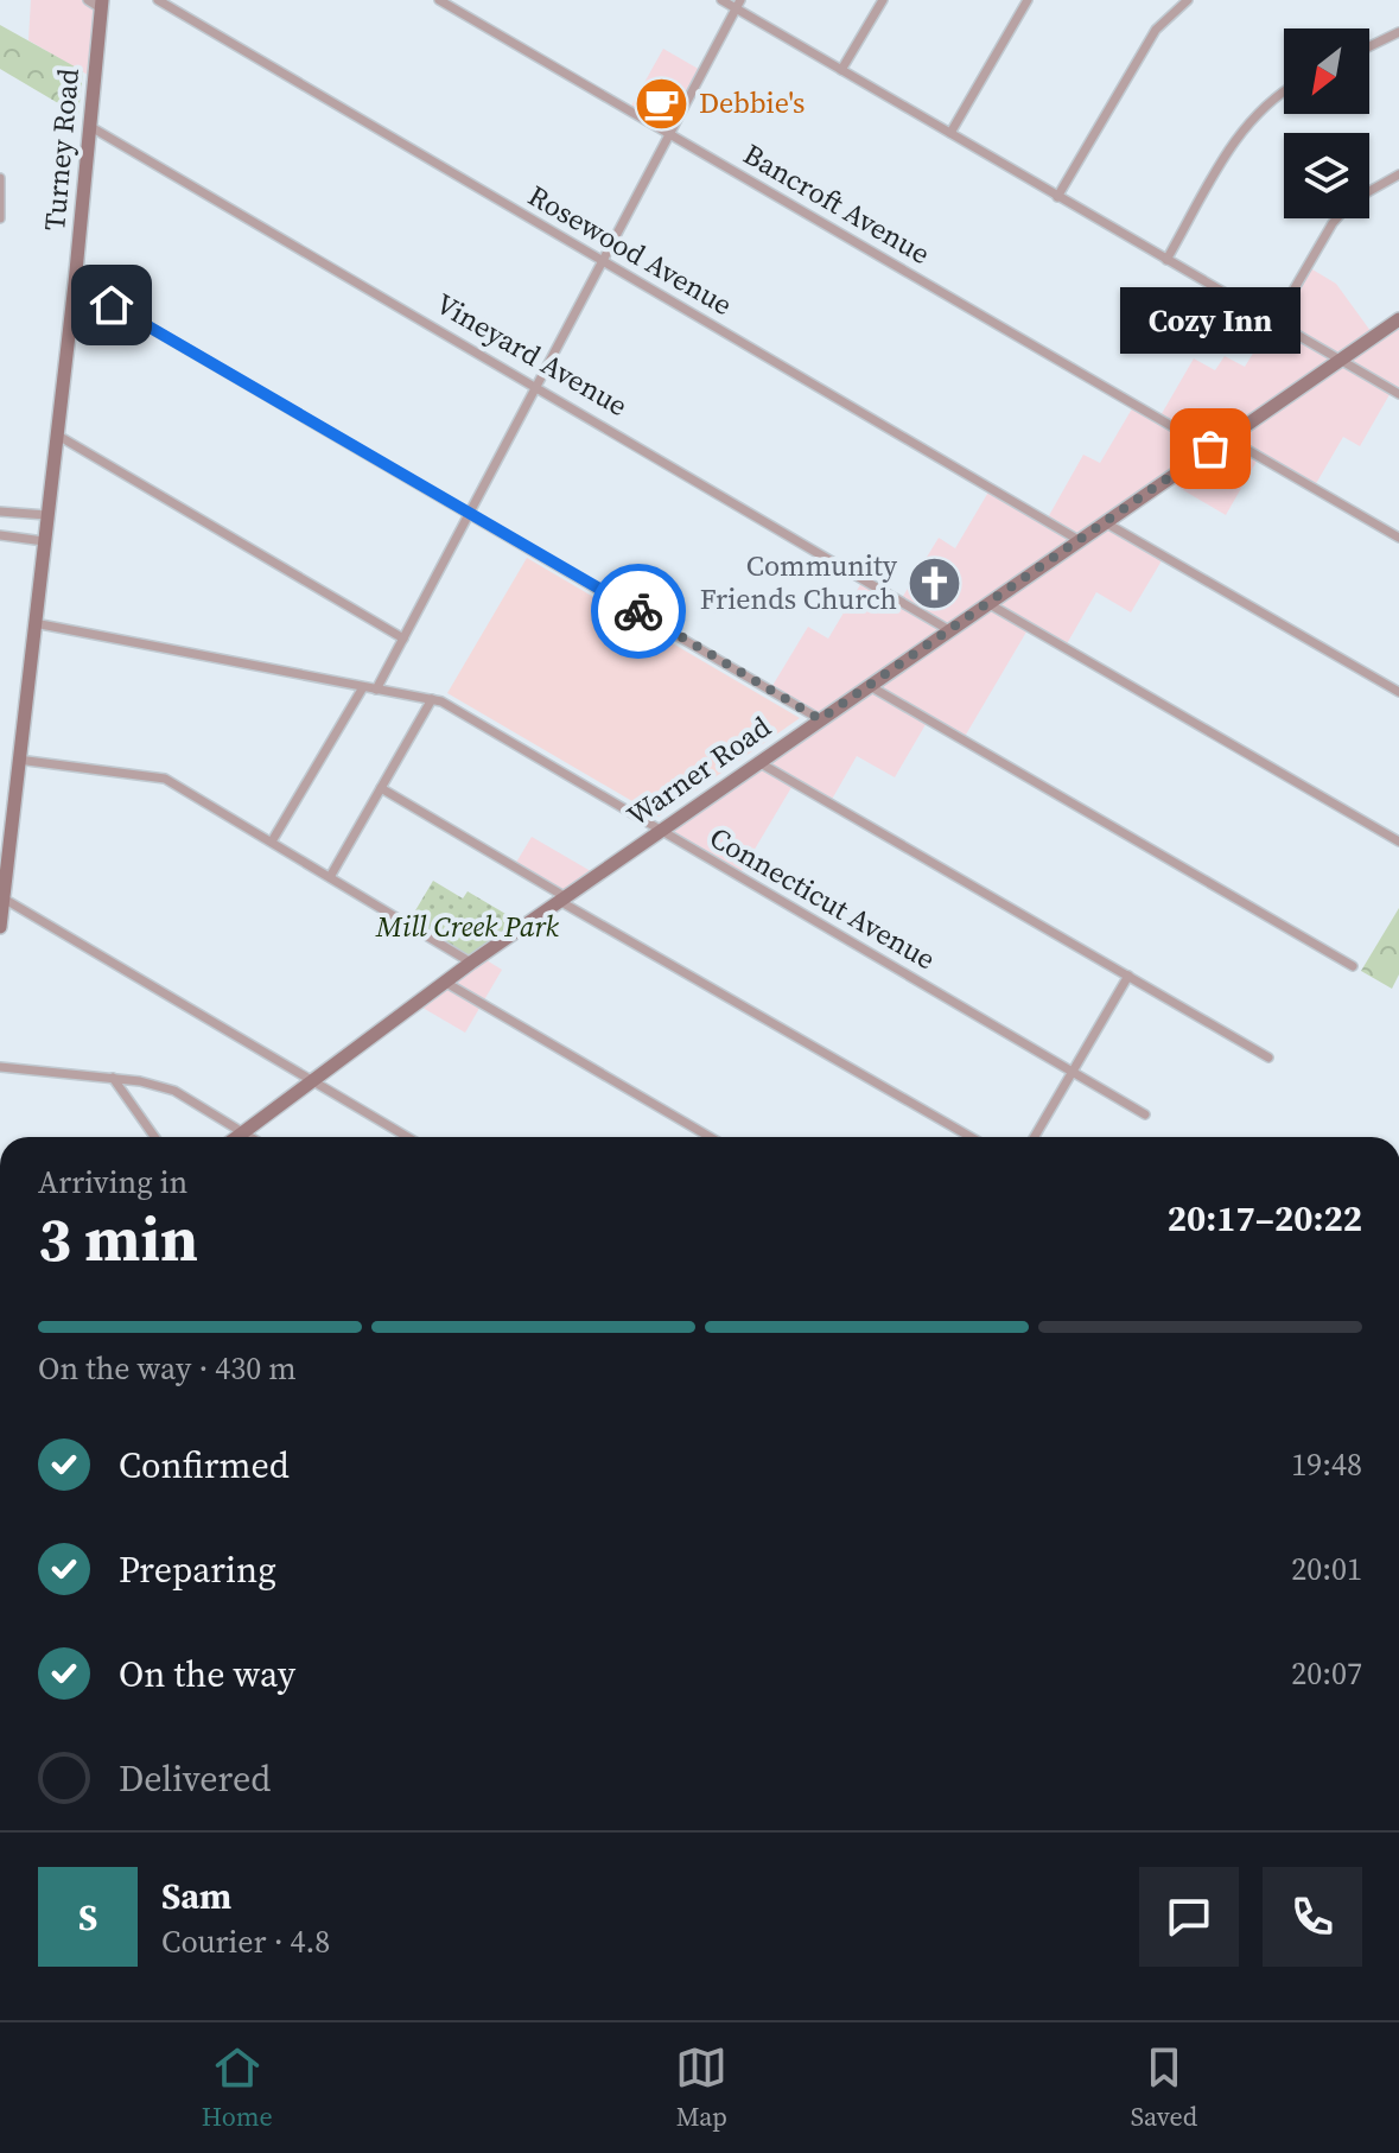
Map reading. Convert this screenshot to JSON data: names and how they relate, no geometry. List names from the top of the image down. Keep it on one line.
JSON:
{"streets":{"main road":["Turney Road","Warner Road"],"street":["Bancroft Avenue","Rosewood Avenue","Vineyard Avenue","Connecticut Avenue"]},"crossings":[["Turney Road","Vineyard Avenue"],["Turney Road","Connecticut Avenue"],["Bancroft Avenue","Warner Road"],["Rosewood Avenue","Warner Road"],["Vineyard Avenue","Warner Road"],["Warner Road","Connecticut Avenue"]],"parks":["Mill Creek Park"],"places":{"cafe":["Debbie's"],"other":["Cozy Inn"],"church":["Community Friends Church"]},"north":"bottom left","page":{"bubble":"Cozy Inn","heading":["3 min","Arriving in","20:17–20:22"],"panel":["Sam","Courier · 4.8"],"bar":"On the way · 430 m","list":[["Confirmed","19:48"],["Preparing","20:01"],["On the way","20:07"],"Delivered"],"round":"S","tabs":["Home","Map","Saved"]}}
